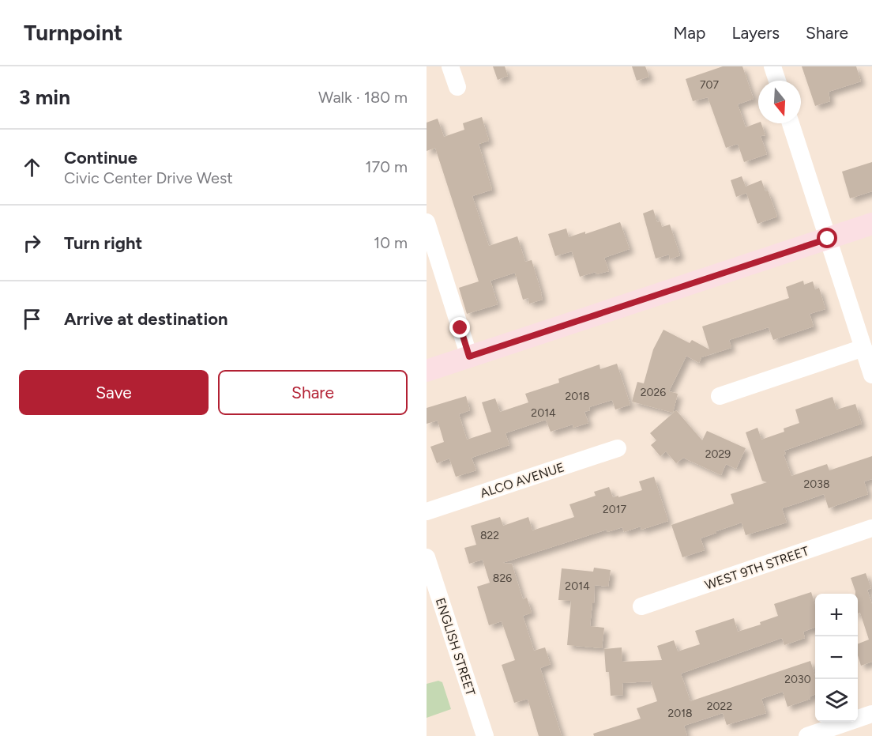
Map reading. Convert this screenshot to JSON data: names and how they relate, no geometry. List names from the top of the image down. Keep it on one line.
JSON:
{"streets":{"street":["ALCO AVENUE","WEST 9TH STREET","ENGLISH STREET"]},"house_numbers":["707","2026","2018","2014","2029","2038","2017","822","826","2014","2030","2022","2018"],"north":"bottom","page":{"header":"Turnpoint","nav":["Map","Layers","Share"],"heading":["3 min","Walk · 180 m"],"list":[["Continue","Civic Center Drive West","170 m"],["Turn right","10 m"],"Arrive at destination"],"buttons":["Save","Share"],"map_buttons":["+","−"]}}
